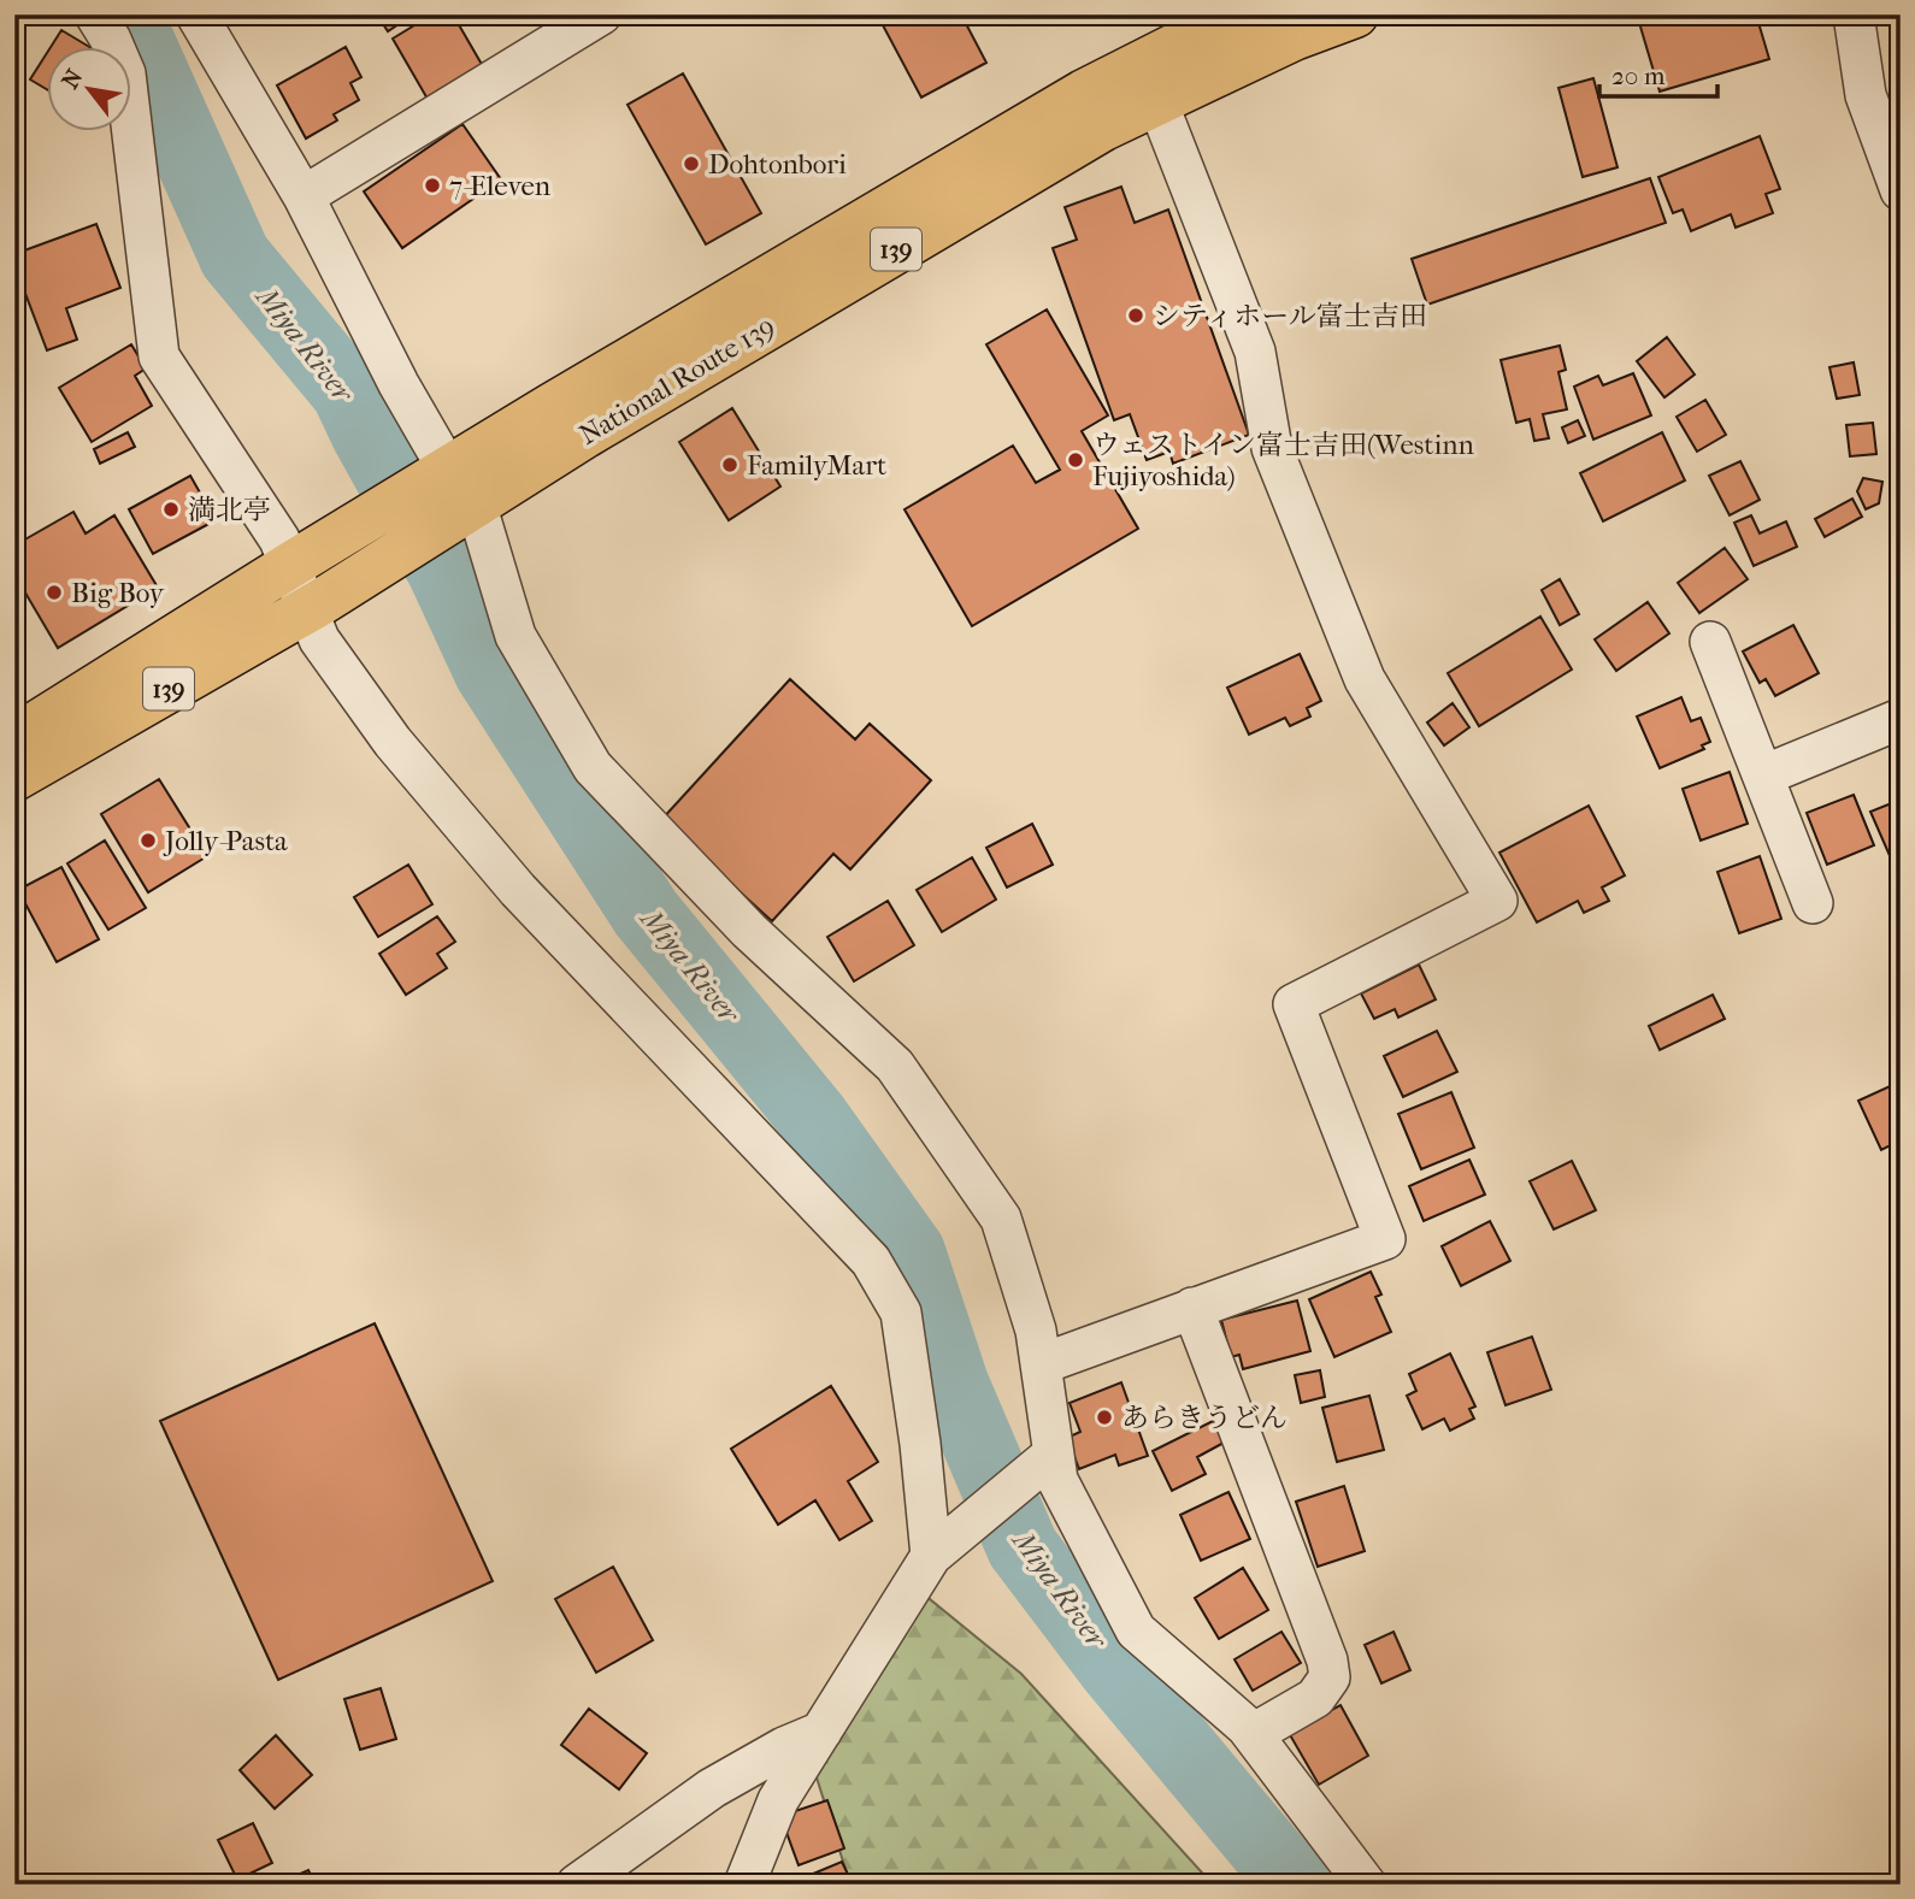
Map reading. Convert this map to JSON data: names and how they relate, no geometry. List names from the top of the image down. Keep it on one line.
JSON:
{"streets":{"highway":["139","National Route 139"]},"water":["Miya River"],"places":["Dohtonbori","7-Eleven","シティホール富士吉田","ウェストイン富士吉田(Westinn Fujiyoshida)","FamilyMart","満北亭","Big Boy","Jolly-Pasta","あらきうどん"],"scale_bar":"20 m","north":"top left"}
